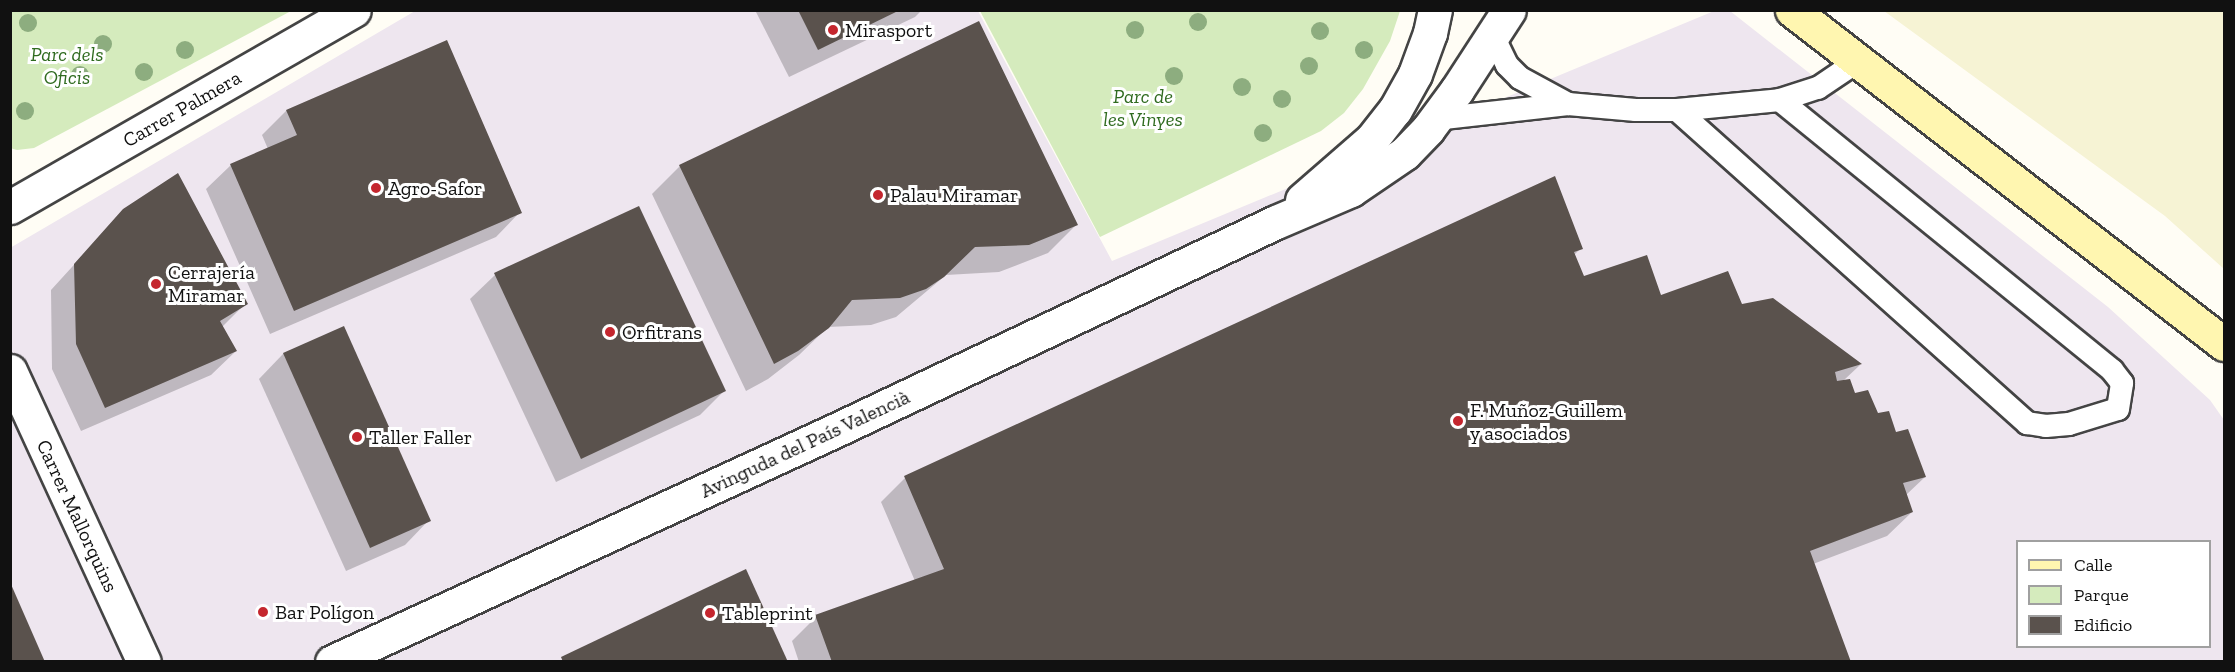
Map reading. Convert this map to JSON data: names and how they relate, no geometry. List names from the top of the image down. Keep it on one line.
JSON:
{"streets":{"street":["Carrer Palmera","Avinguda del País Valencià","Carrer Mallorquins"]},"parks":["Parc dels Oficis","Parc de les Vinyes"],"places":["Mirasport","Agro-Safor","Palau Miramar","Cerrajería Miramar","Orfitrans","F. Muñoz-Guillem y asociados","Taller Faller","Bar Polígon","Tableprint"],"legend":["Calle","Parque","Edificio"]}
